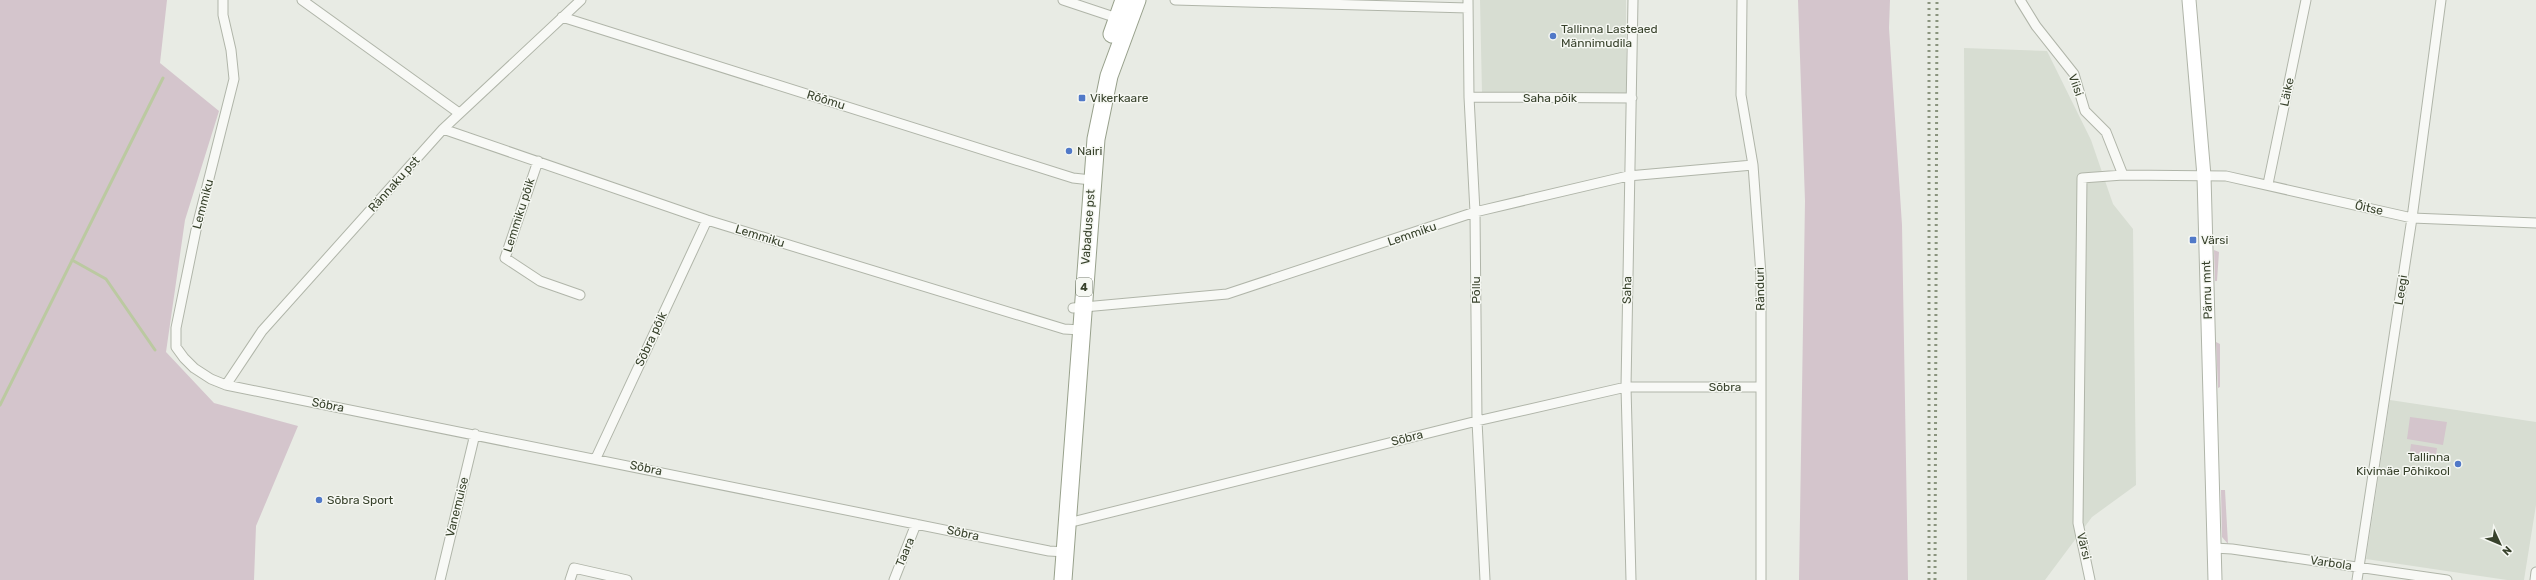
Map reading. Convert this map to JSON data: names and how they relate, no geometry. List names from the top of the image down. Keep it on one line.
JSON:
{"streets":{"highway":["Vabaduse pst","4"],"main road":["Pärnu mnt"],"street":["Viisi","Läike","Saha põik","Rõõmu","Rännaku pst","Lemmiku","Õitse","Lemmiku põik","Ränduri","Põllu","Saha","Leegi","Sõbra põik","Sõbra","Vanemuise","Värsi","Taara","Varbola"]},"crossings":[["Viisi","Värsi"],["Läike","Õitse"],["Saha põik","Põllu"],["Saha põik","Saha"],["Rõõmu","Rännaku pst"],["Rõõmu","Vabaduse pst"],["Rännaku pst","Lemmiku"],["Rännaku pst","Sõbra"],["Lemmiku","Lemmiku põik"],["Lemmiku","Vabaduse pst"],["Lemmiku","Ränduri"],["Lemmiku","Põllu"],["Lemmiku","Saha"],["Lemmiku","Sõbra põik"],["Lemmiku","Sõbra"],["Õitse","Pärnu mnt"],["Õitse","Leegi"],["Õitse","Värsi"],["Vabaduse pst","Sõbra"],["Ränduri","Sõbra"],["Põllu","Sõbra"],["Saha","Sõbra"],["Pärnu mnt","Värsi"],["Pärnu mnt","Varbola"],["Leegi","Varbola"],["Sõbra põik","Sõbra"],["Sõbra","Vanemuise"],["Sõbra","Taara"]],"places":{"other":["Tallinna Lasteaed Männimudila","Nairi","Tallinna Kivimäe Põhikool","Sõbra Sport"],"transit":["Vikerkaare","Värsi"]},"north":"bottom right"}
